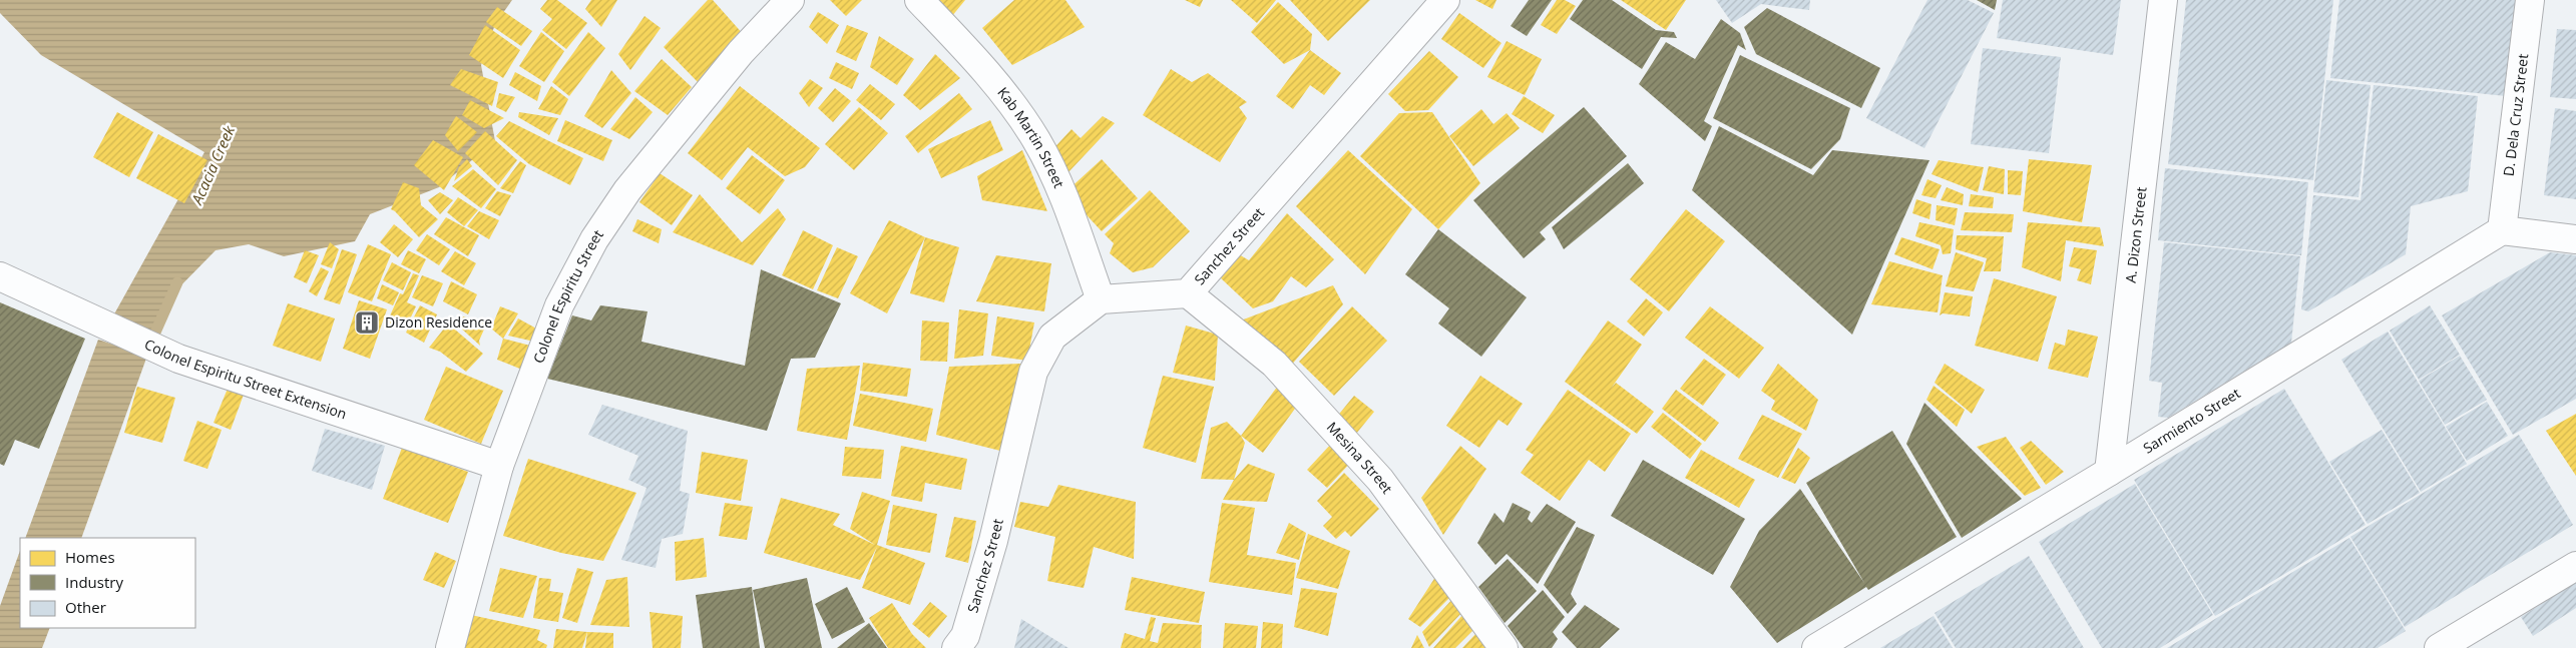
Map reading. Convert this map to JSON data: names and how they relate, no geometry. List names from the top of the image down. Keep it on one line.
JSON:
{"streets":{"street":["D. Dela Cruz Street","Kab Martin Street","A. Dizon Street","Sanchez Street","Colonel Espiritu Street","Colonel Espiritu Street Extension","Sarmiento Street","Mesina Street"]},"crossings":[["D. Dela Cruz Street","Sarmiento Street"],["Kab Martin Street","Sanchez Street"],["A. Dizon Street","Sarmiento Street"],["Sanchez Street","Mesina Street"],["Colonel Espiritu Street","Colonel Espiritu Street Extension"]],"water":["Acacia Creek"],"places":{"building":["Dizon Residence"]},"legend":["Homes","Industry","Other"]}
